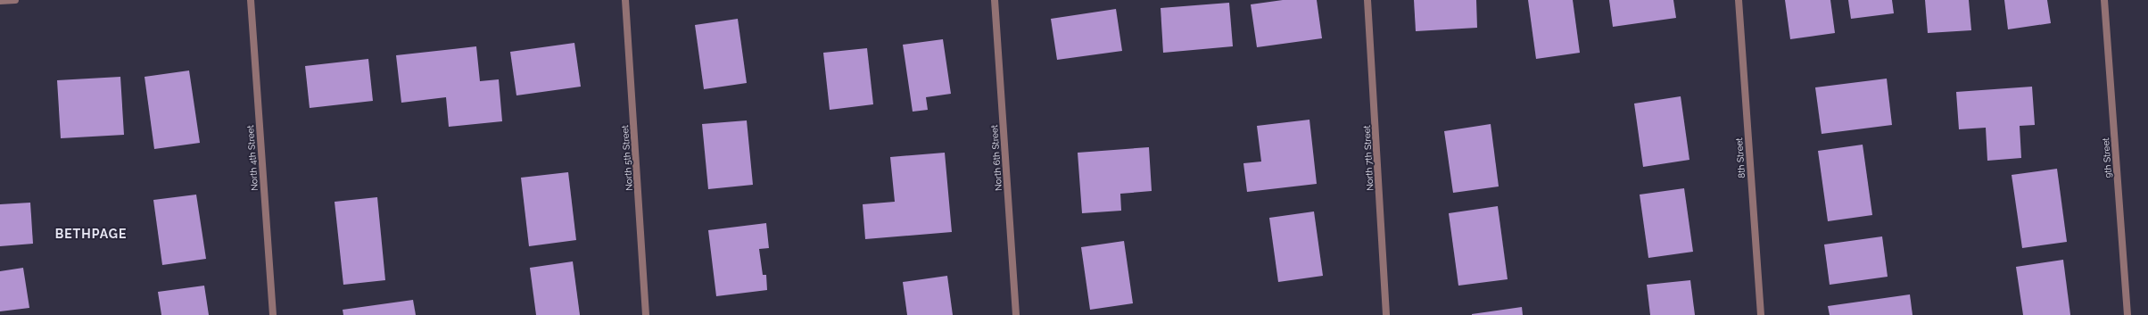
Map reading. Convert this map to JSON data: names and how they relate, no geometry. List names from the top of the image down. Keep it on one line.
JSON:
{"streets":{"street":["North 4th Street","North 5th Street","North 6th Street","North 7th Street","8th Street","9th Street"]},"districts":["BETHPAGE"]}
